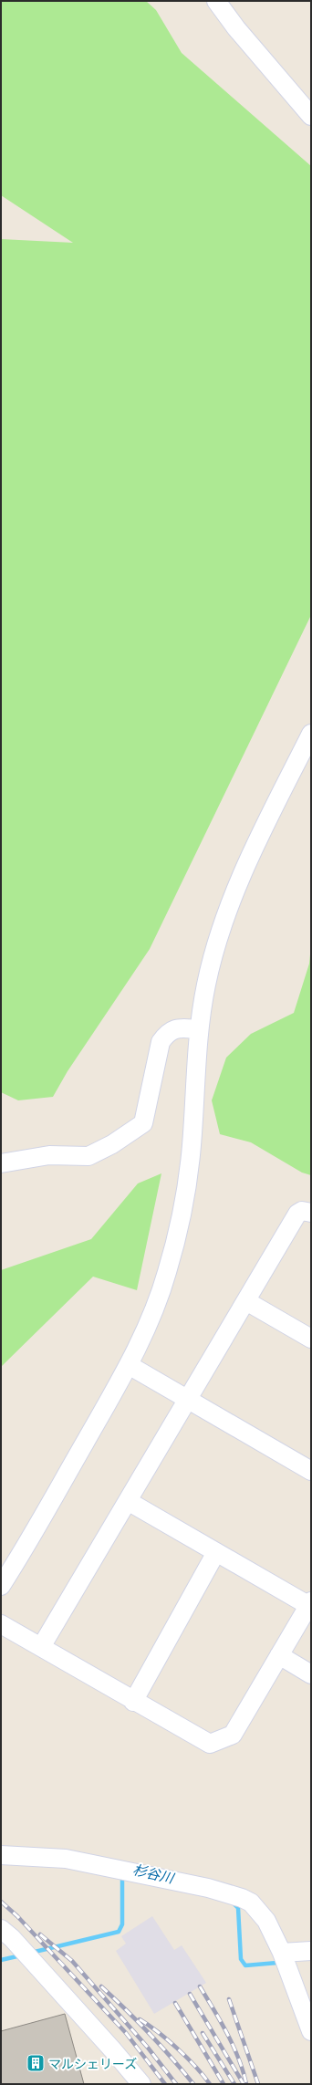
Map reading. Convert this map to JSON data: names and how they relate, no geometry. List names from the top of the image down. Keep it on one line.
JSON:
{"water":["杉谷川"],"places":{"building":["マルシェリーズ"]}}
